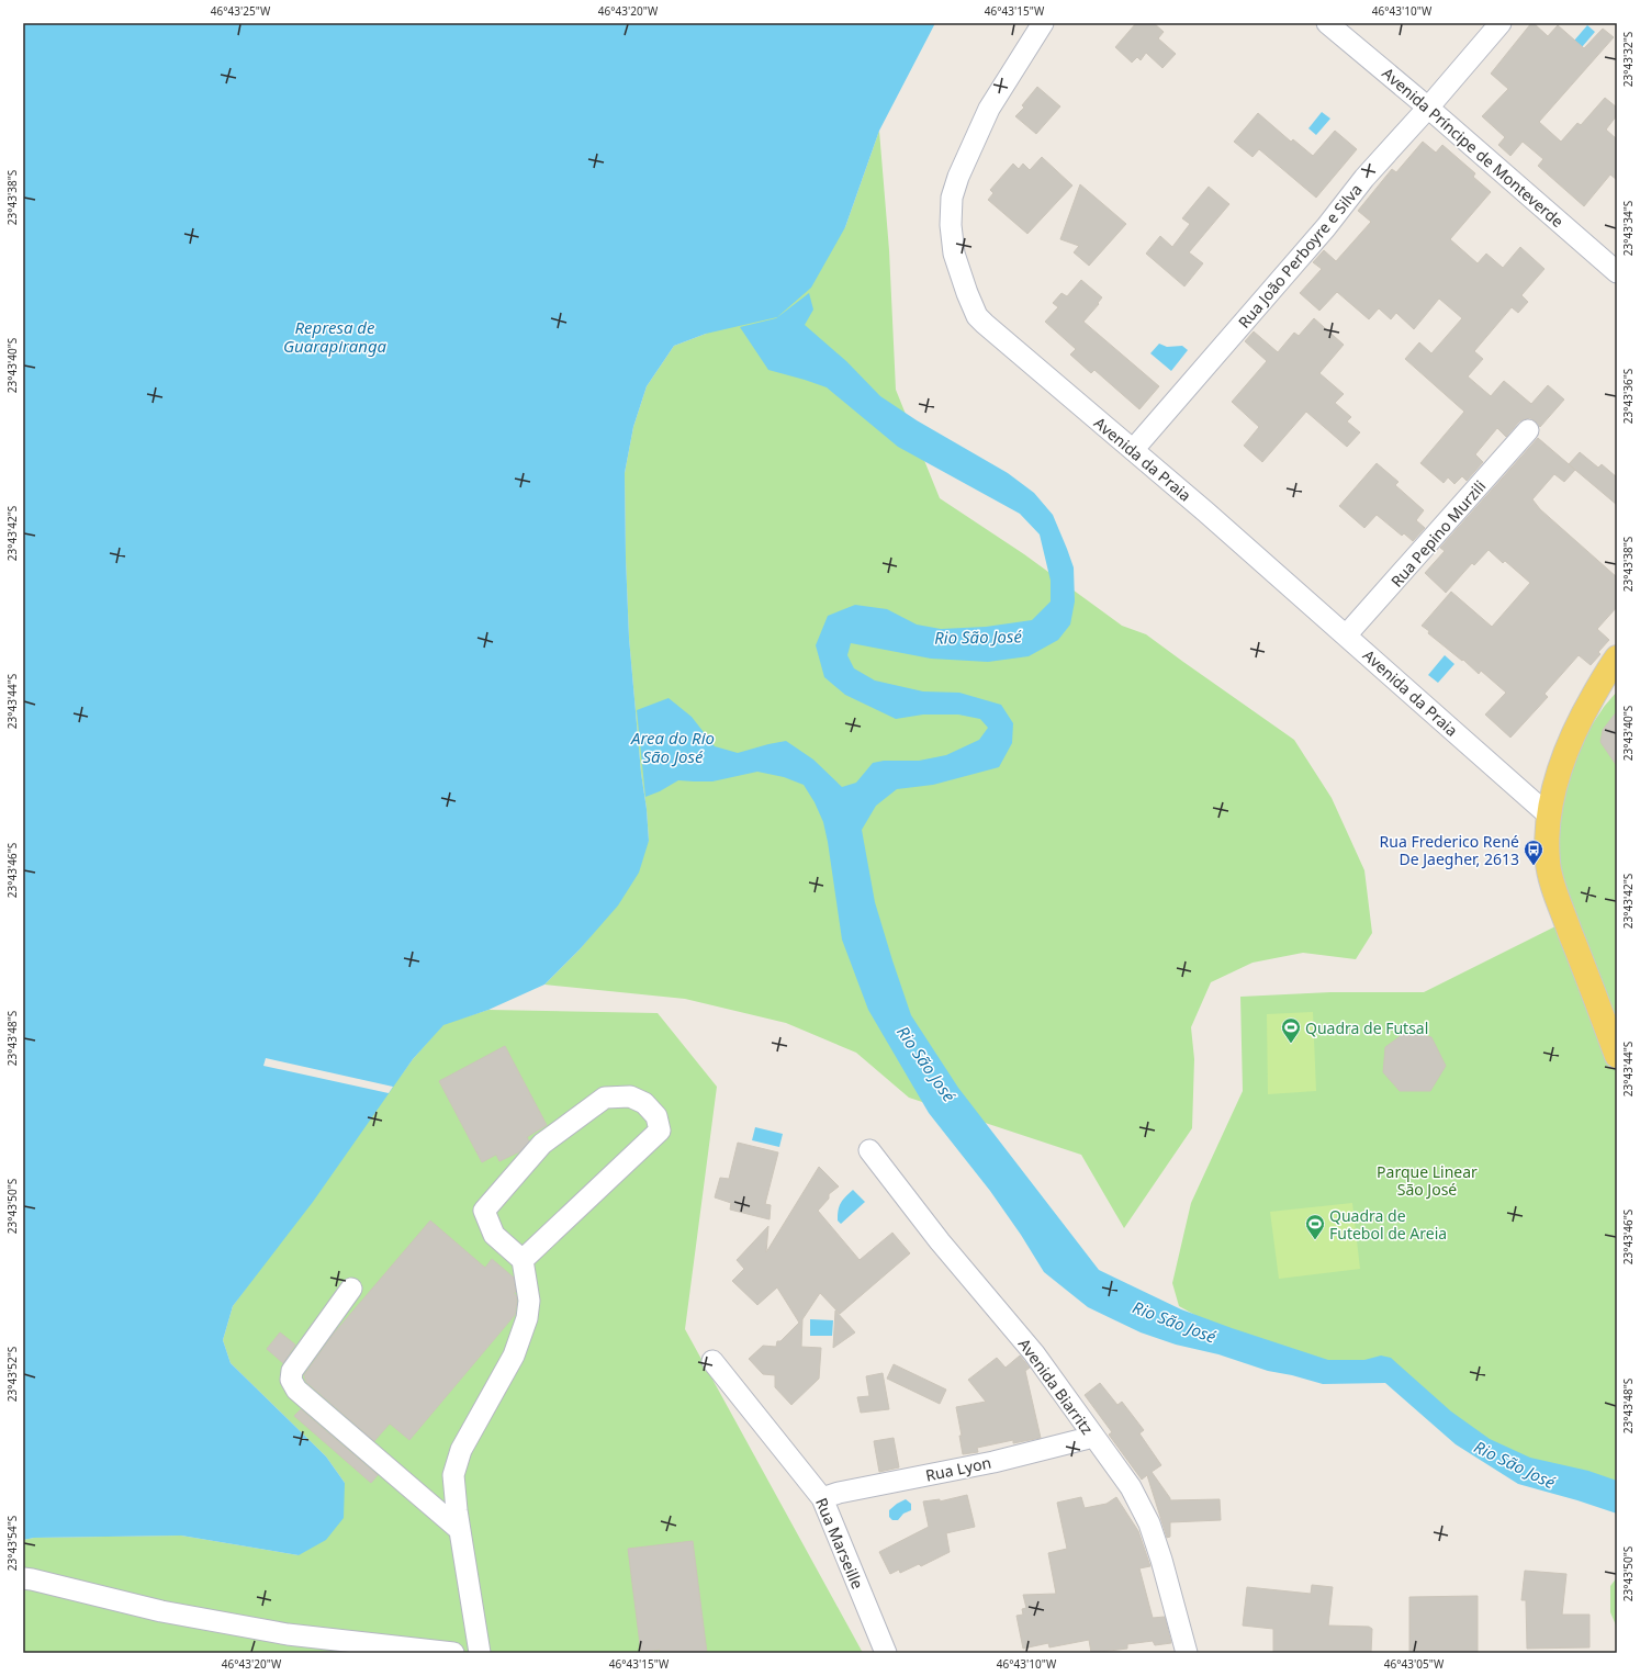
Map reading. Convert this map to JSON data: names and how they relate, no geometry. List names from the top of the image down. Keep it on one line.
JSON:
{"streets":{"street":["Avenida Príncipe de Monteverde","Rua João Perboyre e Silva","Avenida da Praia","Rua Pepino Murzili","Avenida Biarritz","Rua Lyon","Rua Marseille"]},"crossings":[["Avenida Príncipe de Monteverde","Rua João Perboyre e Silva"],["Rua João Perboyre e Silva","Avenida da Praia"],["Avenida da Praia","Rua Pepino Murzili"],["Avenida Biarritz","Rua Lyon"],["Rua Lyon","Rua Marseille"]],"water":["Represa de Guarapiranga","Rio São José","Area do Rio São José"],"parks":["Parque Linear São José"],"places":{"bus stop":["Rua Frederico René De Jaegher, 2613"],"sports":["Quadra de Futsal","Quadra de Futebol de Areia"]},"coordinates":["46°43'25\"W","46°43'20\"W","46°43'15\"W","46°43'10\"W","23°43'32\"S","23°43'38\"S","23°43'34\"S","23°43'40\"S","23°43'36\"S","23°43'42\"S","23°43'44\"S","23°43'46\"S","23°43'48\"S","23°43'50\"S","23°43'52\"S","23°43'54\"S","46°43'05\"W"]}
